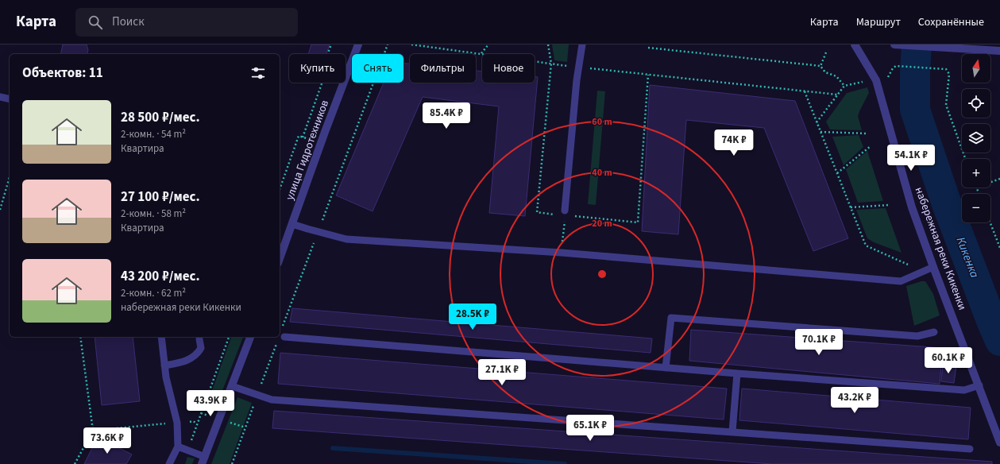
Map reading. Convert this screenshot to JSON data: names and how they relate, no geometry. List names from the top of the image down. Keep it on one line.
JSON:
{"streets":{"street":["улица Гидротехников","набережная реки Кикенки"]},"water":["Кикенка"],"north":"top","page":{"header":"Карта","search":"Поиск","nav":["Карта","Маршрут","Сохранённые"],"map_buttons":["+","−"],"chip":["Купить","Снять","Фильтры","Новое"],"heading":"Объектов: 11","list":[{"name":"28 500 ₽/мес.","note":"2-комн. · 54 m² · Квартира"},{"name":"27 100 ₽/мес.","note":"2-комн. · 58 m² · Квартира"},{"name":"43 200 ₽/мес.","note":"2-комн. · 62 m² · набережная реки Кикенки"}],"price":["85.4K ₽","74K ₽","54.1K ₽","28.5K ₽","70.1K ₽","60.1K ₽","27.1K ₽","43.2K ₽","43.9K ₽","65.1K ₽","73.6K ₽"]},"rings":["60 m","40 m","20 m"]}
